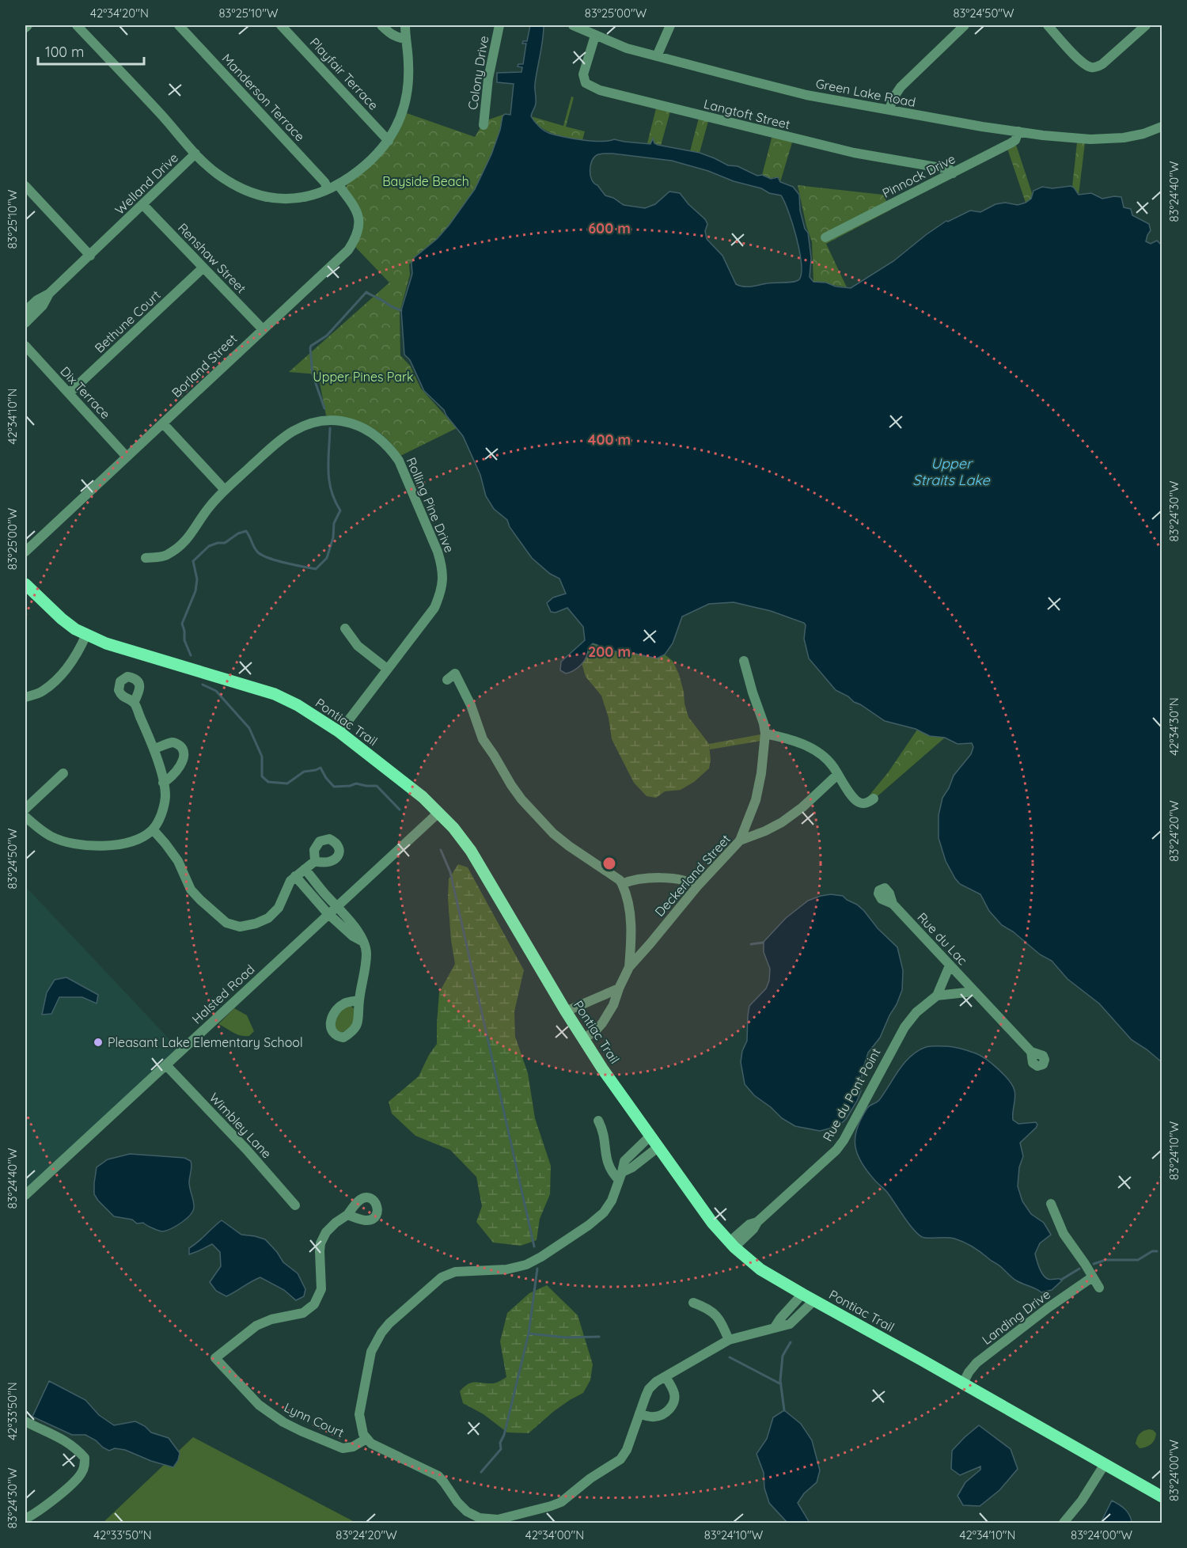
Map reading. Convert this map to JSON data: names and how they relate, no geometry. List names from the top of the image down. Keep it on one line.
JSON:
{"streets":{"main road":["Pontiac Trail"],"street":["Colony Drive","Playfair Terrace","Green Lake Road","Manderson Terrace","Langtoft Street","Pinnock Drive","Welland Drive","Renshaw Street","Bethune Court","Borland Street","Dix Terrace","Rolling Pine Drive","Deckerland Street","Rue du Lac","Halsted Road","Rue du Pont Point","Wimbley Lane","Landing Drive","Lynn Court"]},"crossings":[["Playfair Terrace","Welland Drive"],["Green Lake Road","Langtoft Street"],["Green Lake Road","Pinnock Drive"],["Manderson Terrace","Welland Drive"],["Langtoft Street","Pinnock Drive"],["Welland Drive","Renshaw Street"],["Welland Drive","Borland Street"],["Renshaw Street","Bethune Court"],["Renshaw Street","Borland Street"],["Bethune Court","Dix Terrace"],["Borland Street","Dix Terrace"],["Rolling Pine Drive","Pontiac Trail"],["Pontiac Trail","Deckerland Street"],["Pontiac Trail","Halsted Road"],["Pontiac Trail","Rue du Pont Point"],["Pontiac Trail","Landing Drive"],["Rue du Lac","Rue du Pont Point"],["Halsted Road","Wimbley Lane"]],"water":["Upper Straits Lake"],"parks":["Bayside Beach","Upper Pines Park"],"places":["Pleasant Lake Elementary School"],"scale_bar":"100 m","coordinates":["42°34'20\"N","83°25'10\"W","83°25'00\"W","83°24'50\"W","83°24'40\"W","42°34'10\"N","83°24'30\"W","42°34'30\"N","83°24'20\"W","83°24'10\"W","42°33'50\"N","83°24'00\"W","42°34'00\"N"],"rings":["600 m","400 m","200 m"]}
